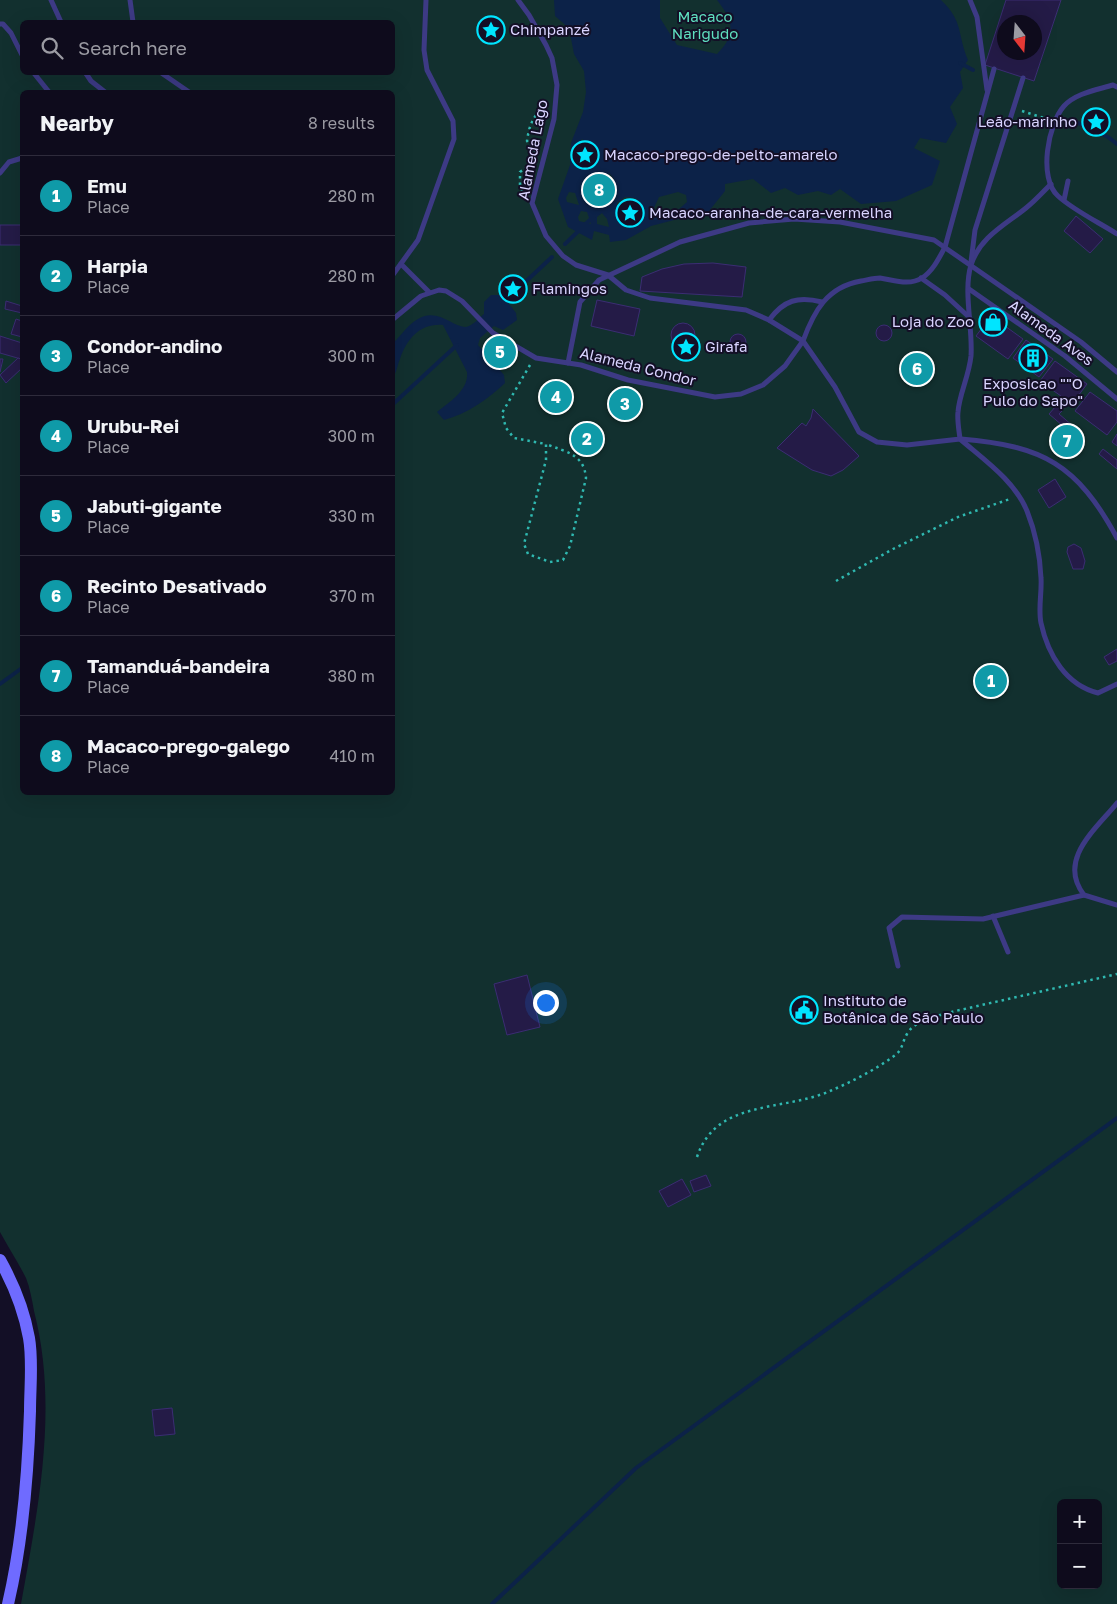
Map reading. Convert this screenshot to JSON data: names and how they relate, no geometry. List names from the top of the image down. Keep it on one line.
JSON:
{"streets":{"lane":["Alameda Lago","Alameda Aves","Alameda Condor"]},"crossings":[["Alameda Lago","Alameda Condor"]],"parks":["Macaco Narigudo"],"places":{"place":["Chimpanzé","Leão-marinho","Macaco-prego-de-pelto-amarelo","Macaco-aranha-de-cara-vermelha","Flamingos","Girafa"],"shop":["Loja do Zoo"],"building":["Exposicao \"\"O Pulo do Sapo\""],"public building":["Instituto de Botânica de São Paulo"]},"north":"bottom","page":{"search":"Search here","heading":["Nearby","8 results"],"list":[{"mark":"1","name":"Emu","note":"Place","value":"280 m"},{"mark":"2","name":"Harpia","note":"Place","value":"280 m"},{"mark":"3","name":"Condor-andino","note":"Place","value":"300 m"},{"mark":"4","name":"Urubu-Rei","note":"Place","value":"300 m"},{"mark":"5","name":"Jabuti-gigante","note":"Place","value":"330 m"},{"mark":"6","name":"Recinto Desativado","note":"Place","value":"370 m"},{"mark":"7","name":"Tamanduá-bandeira","note":"Place","value":"380 m"},{"mark":"8","name":"Macaco-prego-galego","note":"Place","value":"410 m"}],"pins":["8","5","6","4","3","2","7","1"],"map_buttons":["+","−"]}}
